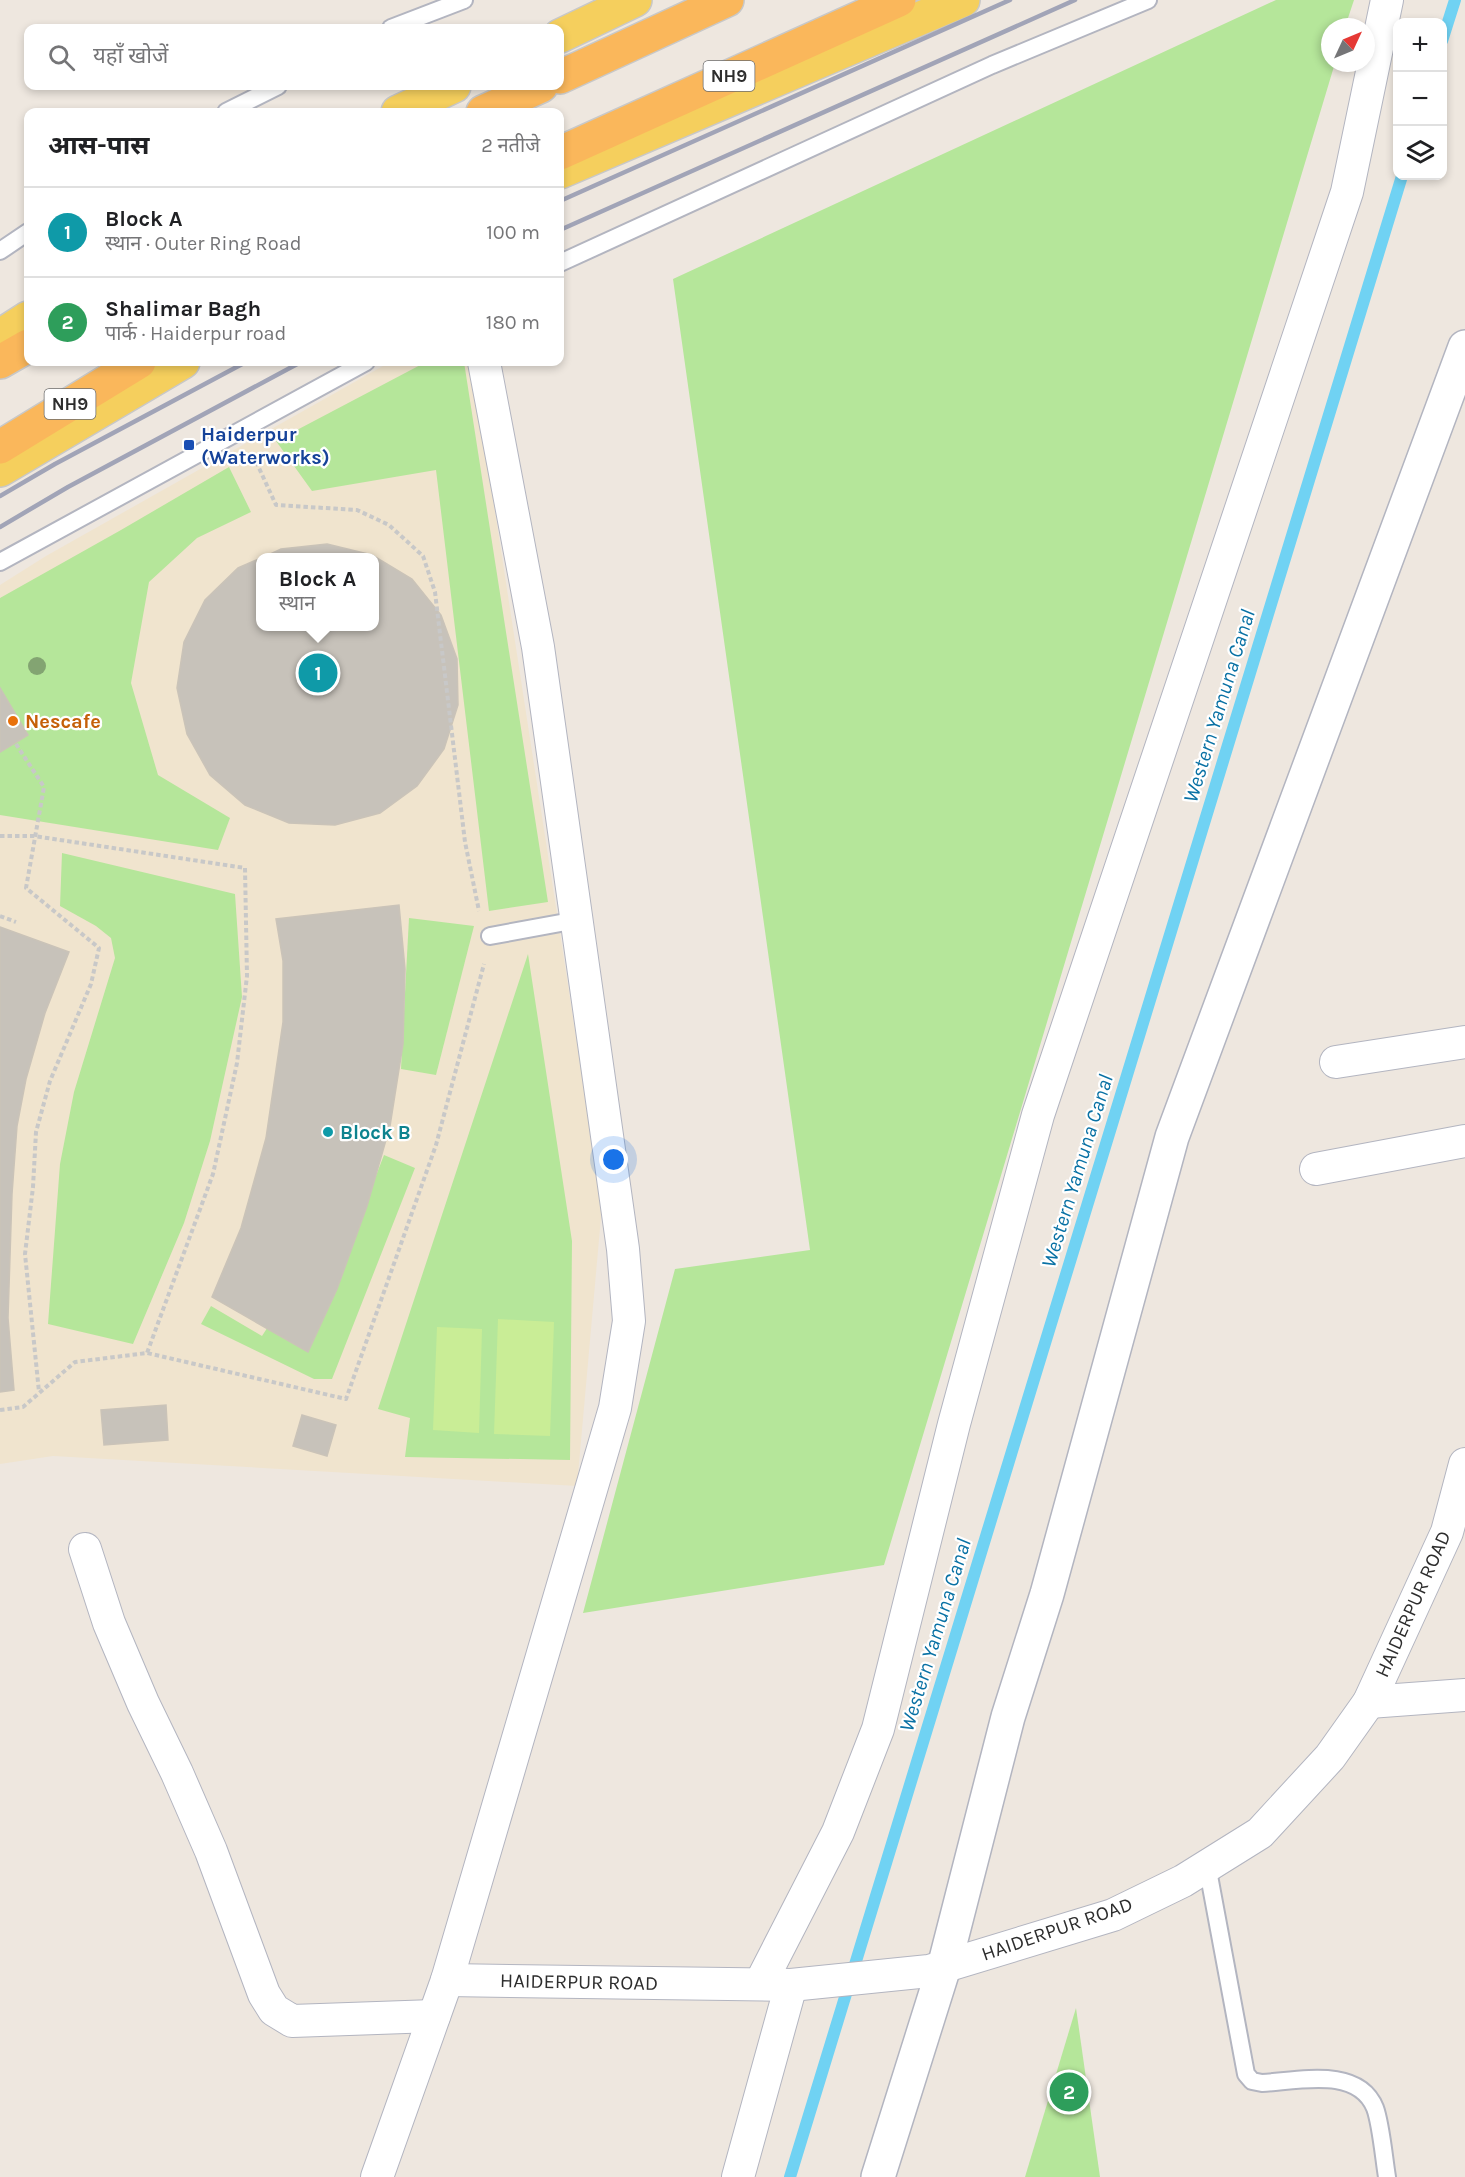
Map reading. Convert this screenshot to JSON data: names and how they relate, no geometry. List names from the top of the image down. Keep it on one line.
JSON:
{"streets":{"highway":["NH9"],"street":["HAIDERPUR ROAD"]},"water":["Western Yamuna Canal"],"places":{"transit":["Haiderpur (Waterworks)"],"other":["Nescafe","Block B"]},"north":"top right","page":{"map_buttons":["+","−"],"search":"यहाँ खोजें","heading":["आस-पास","2 नतीजे"],"list":[{"mark":"1","name":"Block A","note":"स्थान · Outer Ring Road","value":"100 m"},{"mark":"2","name":"Shalimar Bagh","note":"पार्क · Haiderpur road","value":"180 m"}],"popup":["Block A","स्थान"],"pins":["1","2"]}}
